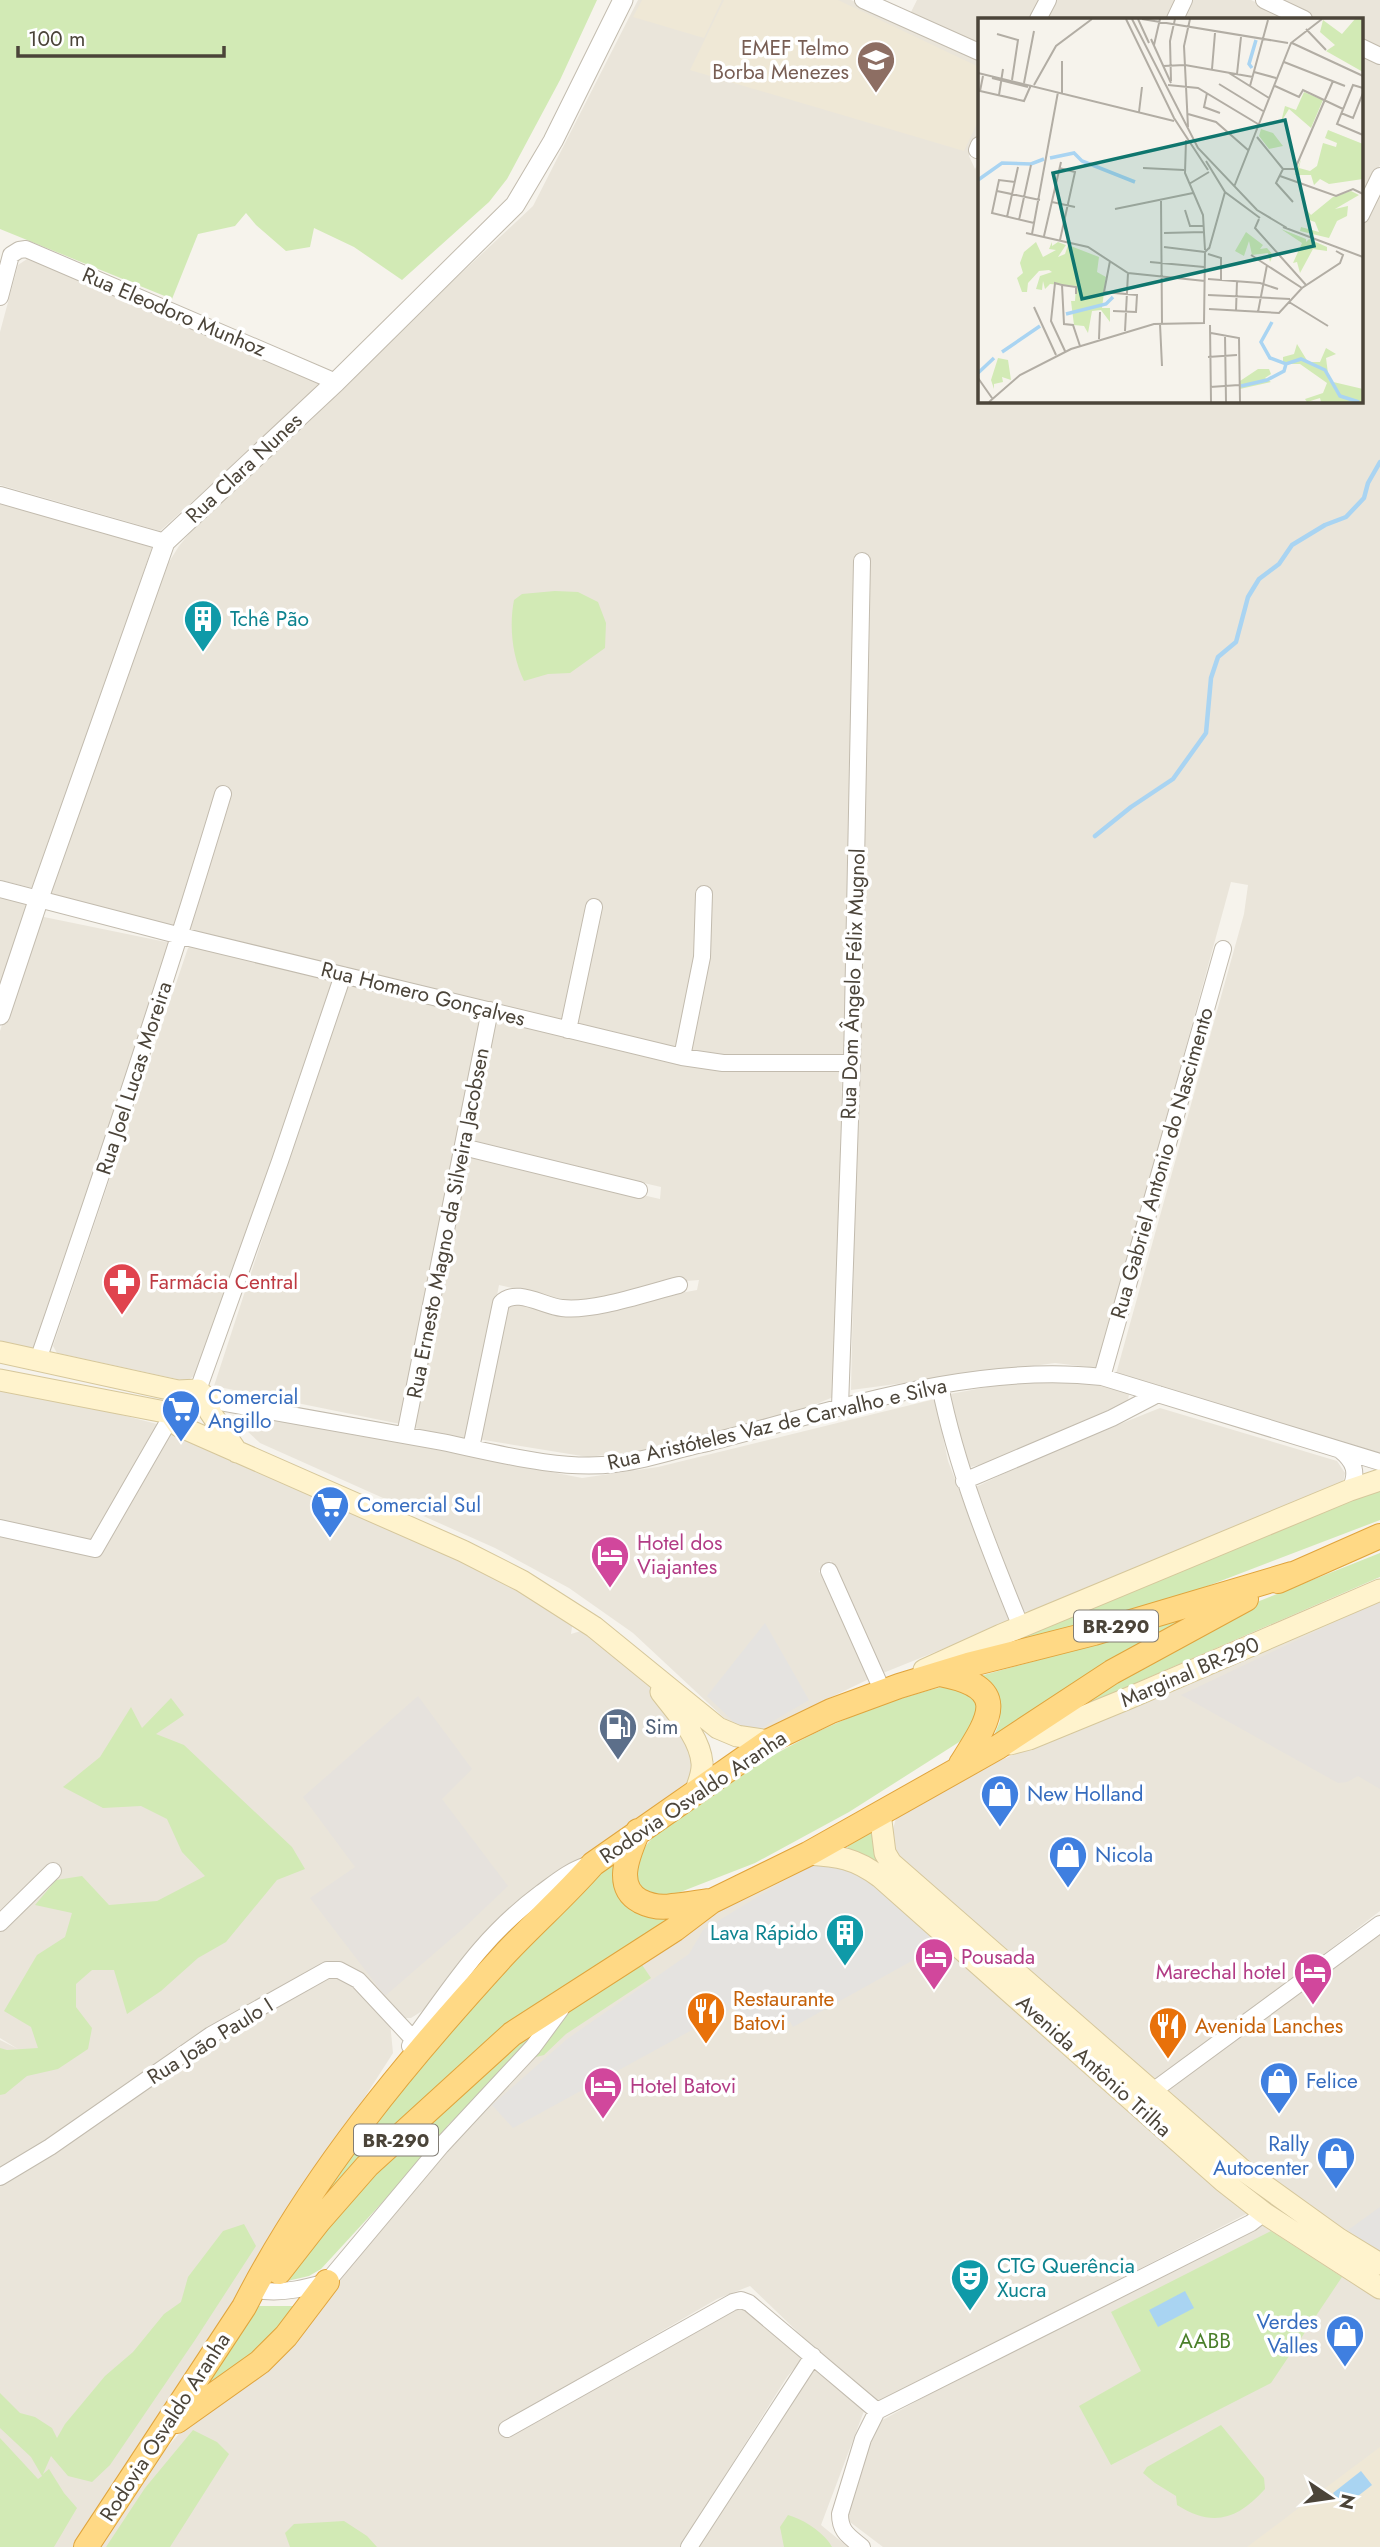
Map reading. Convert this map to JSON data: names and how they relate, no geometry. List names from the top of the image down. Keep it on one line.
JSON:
{"streets":{"highway":["BR-290","Rodovia Osvaldo Aranha"],"main road":["Marginal BR-290","Avenida Antônio Trilha"],"street":["Rua Eleodoro Munhoz","Rua Clara Nunes","Rua Dom Ângelo Félix Mugnol","Rua Homero Gonçalves","Rua Joel Lucas Moreira","Rua Gabriel Antonio do Nascimento","Rua Ernesto Magno da Silveira Jacobsen","Rua Aristóteles Vaz de Carvalho e Silva","Rua João Paulo I"]},"crossings":[["Rua Eleodoro Munhoz","Rua Clara Nunes"],["Rua Clara Nunes","Rua Homero Gonçalves"],["Rua Dom Ângelo Félix Mugnol","Rua Homero Gonçalves"],["Rua Dom Ângelo Félix Mugnol","Rua Aristóteles Vaz de Carvalho e Silva"],["Rua Homero Gonçalves","Rua Joel Lucas Moreira"],["Rua Homero Gonçalves","Rua Ernesto Magno da Silveira Jacobsen"],["Rua Gabriel Antonio do Nascimento","Rua Aristóteles Vaz de Carvalho e Silva"],["Rua Ernesto Magno da Silveira Jacobsen","Rua Aristóteles Vaz de Carvalho e Silva"],["BR-290","Rodovia Osvaldo Aranha"],["Marginal BR-290","Rodovia Osvaldo Aranha"],["Rodovia Osvaldo Aranha","Avenida Antônio Trilha"]],"parks":["AABB"],"places":{"school or university":["EMEF Telmo Borba Menezes"],"building":["Tchê Pão","Lava Rápido"],"pharmacy":["Farmácia Central"],"supermarket":["Comercial Angillo","Comercial Sul"],"hotel":["Hotel dos Viajantes","Pousada","Marechal hotel","Hotel Batovi"],"fuel station":["Sim"],"shop":["New Holland","Nicola","Felice","Rally Autocenter","Verdes Valles"],"restaurant":["Restaurante Batovi","Avenida Lanches"],"theatre":["CTG Querência Xucra"]},"scale_bar":"100 m","north":"right"}
